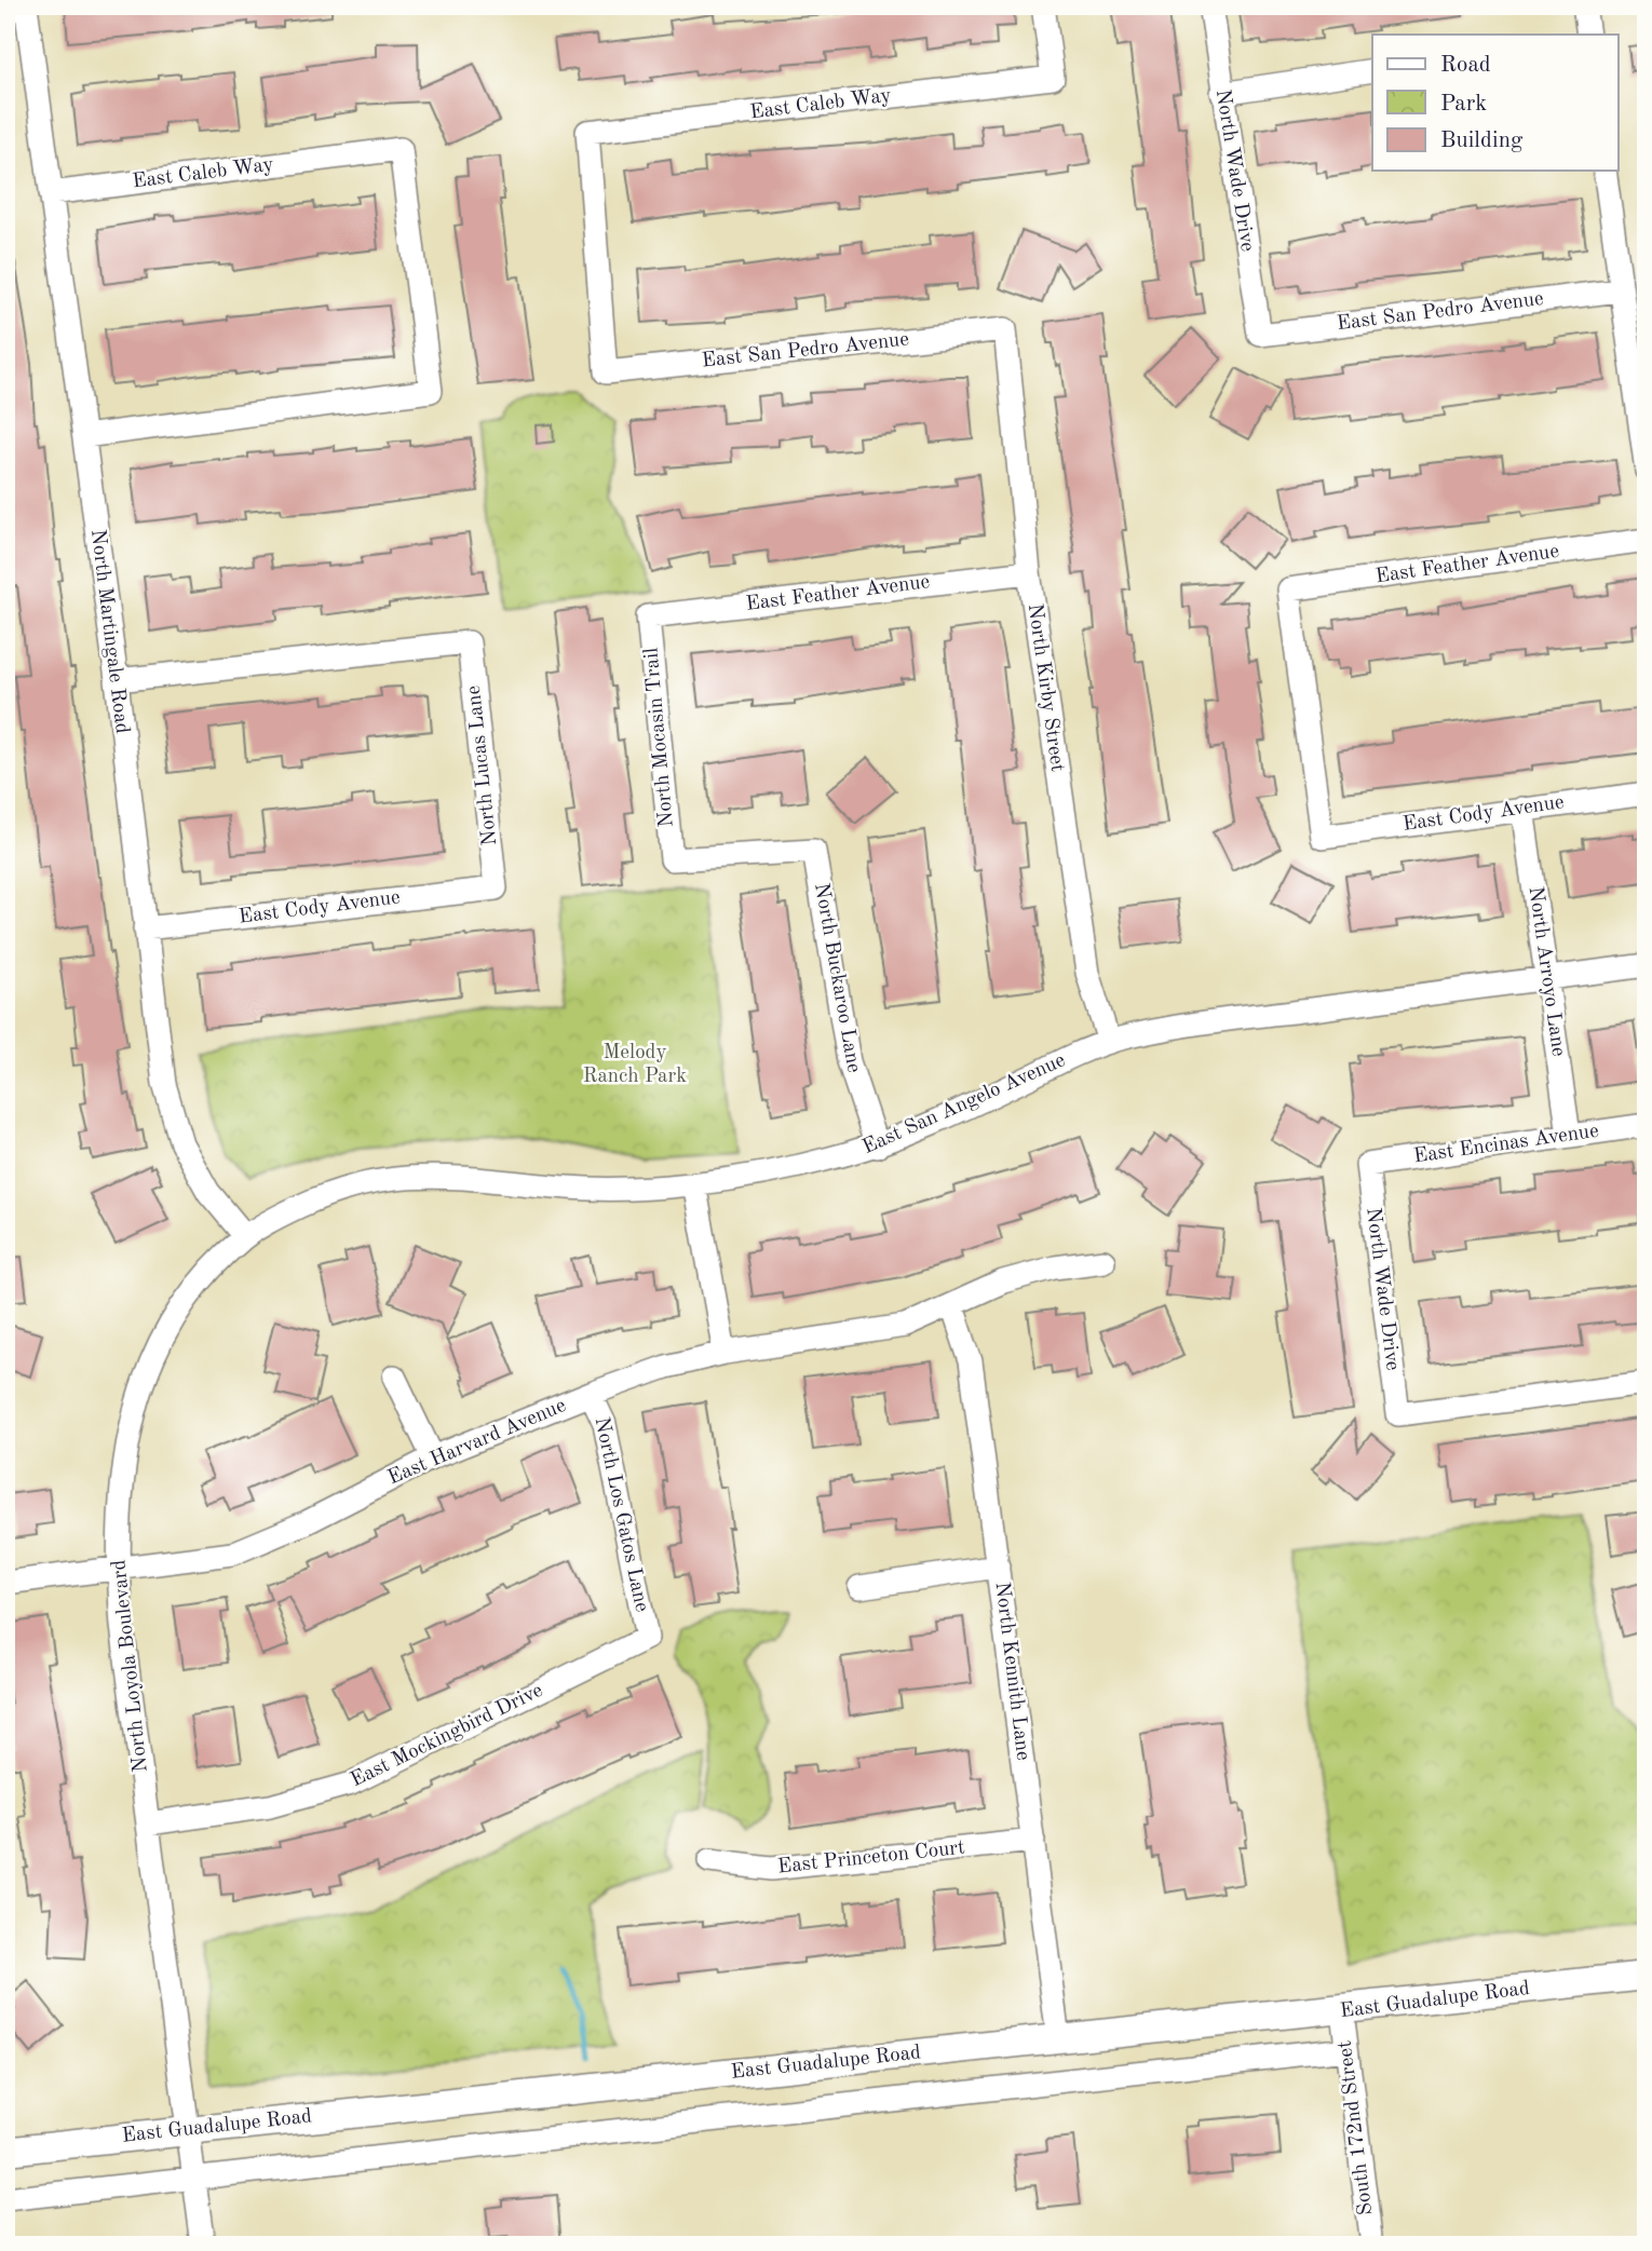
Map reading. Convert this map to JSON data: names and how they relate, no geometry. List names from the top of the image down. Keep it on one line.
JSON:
{"streets":{"main road":["East Guadalupe Road"],"street":["East Caleb Way","North Wade Drive","East San Pedro Avenue","East Feather Avenue","North Martingale Road","North Kirby Street","North Mocasin Trail","North Lucas Lane","East Cody Avenue","North Arroyo Lane","North Buckaroo Lane","East San Angelo Avenue","East Encinas Avenue","East Harvard Avenue","North Los Gatos Lane","North Loyola Boulevard","North Kennith Lane","East Mockingbird Drive","East Princeton Court","South 172nd Street"]},"crossings":[["East Caleb Way","East San Pedro Avenue"],["East Caleb Way","North Martingale Road"],["North Wade Drive","East San Pedro Avenue"],["North Wade Drive","East Encinas Avenue"],["East San Pedro Avenue","North Kirby Street"],["East Feather Avenue","North Kirby Street"],["East Feather Avenue","North Mocasin Trail"],["East Feather Avenue","East Cody Avenue"],["North Martingale Road","North Lucas Lane"],["North Martingale Road","East Cody Avenue"],["North Martingale Road","East San Angelo Avenue"],["North Martingale Road","North Loyola Boulevard"],["North Kirby Street","East San Angelo Avenue"],["North Mocasin Trail","North Buckaroo Lane"],["North Lucas Lane","East Cody Avenue"],["East Cody Avenue","North Arroyo Lane"],["North Arroyo Lane","East San Angelo Avenue"],["North Arroyo Lane","East Encinas Avenue"],["North Buckaroo Lane","East San Angelo Avenue"],["East San Angelo Avenue","North Loyola Boulevard"],["East Harvard Avenue","North Los Gatos Lane"],["East Harvard Avenue","North Loyola Boulevard"],["East Harvard Avenue","North Kennith Lane"],["North Los Gatos Lane","East Mockingbird Drive"],["North Loyola Boulevard","East Mockingbird Drive"],["North Loyola Boulevard","East Guadalupe Road"],["North Kennith Lane","East Princeton Court"],["North Kennith Lane","East Guadalupe Road"],["East Guadalupe Road","South 172nd Street"]],"parks":["Melody Ranch Park"],"legend":["Road","Park","Building"]}
